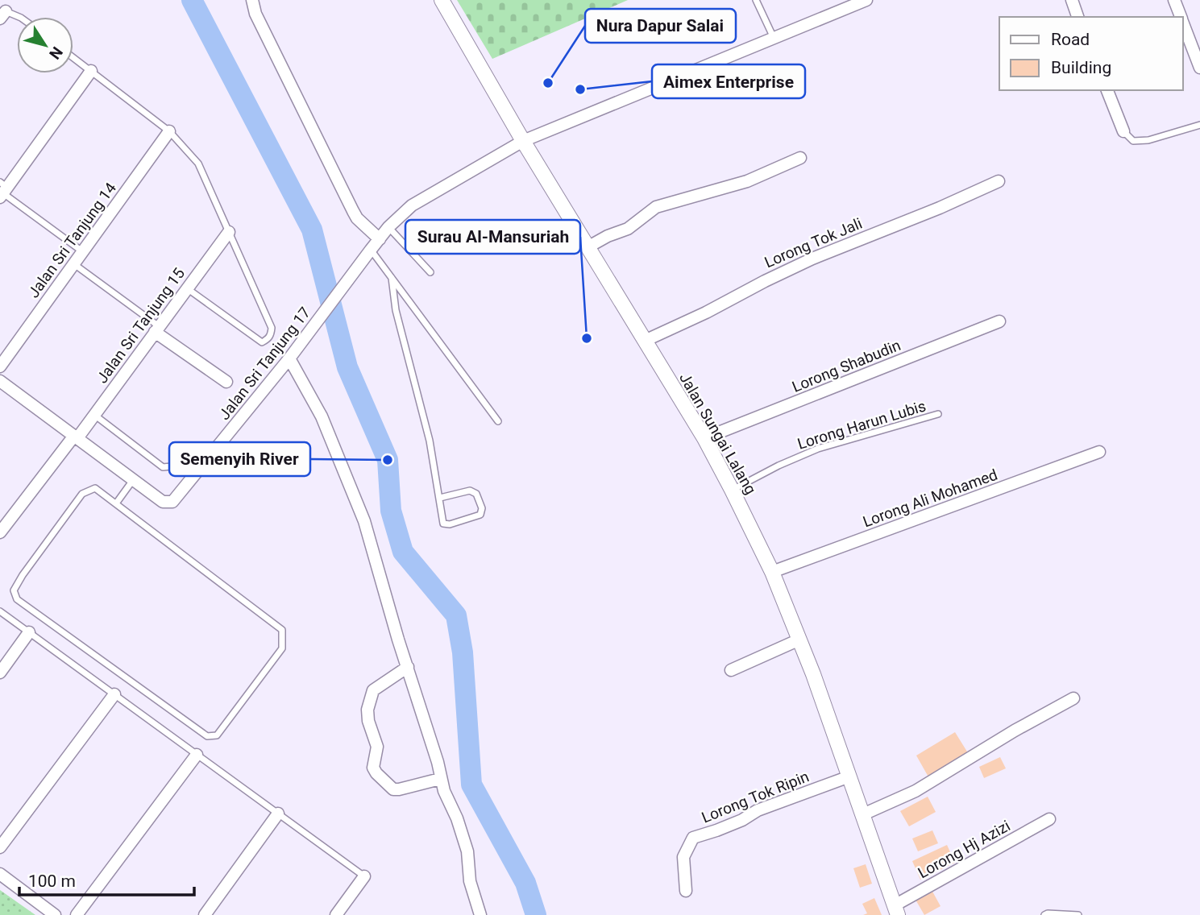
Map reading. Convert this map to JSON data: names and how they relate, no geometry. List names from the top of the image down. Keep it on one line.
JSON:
{"streets":{"street":["Jalan Sri Tanjung 14","Lorong Tok Jali","Jalan Sri Tanjung 15","Jalan Sri Tanjung 17","Lorong Shabudin","Jalan Sungai Lalang","Lorong Ali Mohamed","Lorong Tok Ripin","Lorong Hj Azizi"],"lane":["Lorong Harun Lubis"]},"crossings":[["Lorong Tok Jali","Jalan Sungai Lalang"],["Jalan Sri Tanjung 15","Jalan Sri Tanjung 17"],["Jalan Sri Tanjung 17","Jalan Sungai Lalang"],["Lorong Shabudin","Jalan Sungai Lalang"],["Lorong Harun Lubis","Jalan Sungai Lalang"],["Jalan Sungai Lalang","Lorong Ali Mohamed"],["Jalan Sungai Lalang","Lorong Tok Ripin"],["Jalan Sungai Lalang","Lorong Hj Azizi"]],"places":["Nura Dapur Salai","Aimex Enterprise","Surau Al-Mansuriah","Semenyih River"],"legend":["Road","Building"],"scale_bar":"100 m","north":"bottom right"}
